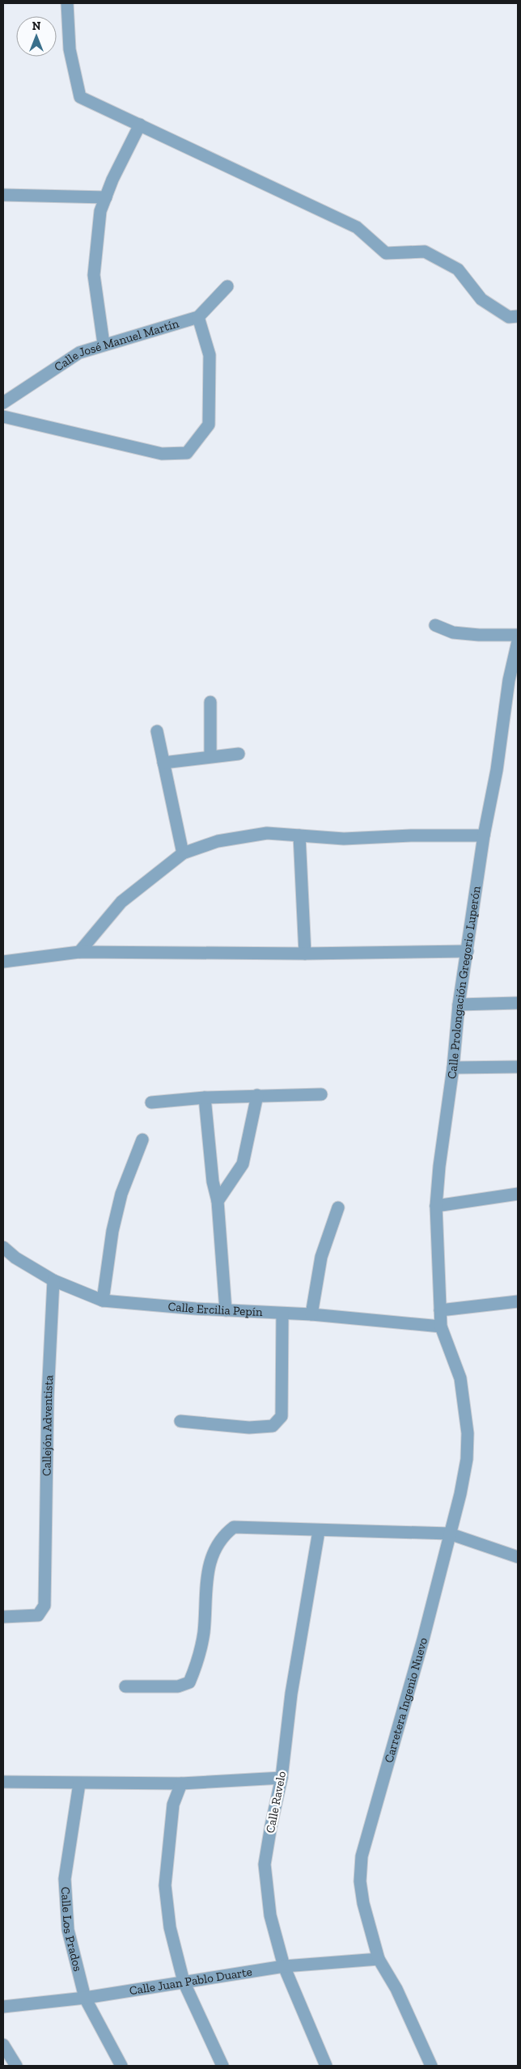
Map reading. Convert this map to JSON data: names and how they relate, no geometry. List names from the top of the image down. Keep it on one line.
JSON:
{"streets":{"street":["Calle José Manuel Martín","Calle Prolongación Gregorio Luperón","Calle Ercilia Pepín","Callejón Adventista","Carretera Ingenio Nuevo","Calle Ravelo","Calle Los Prados","Calle Juan Pablo Duarte"]},"crossings":[["Calle Prolongación Gregorio Luperón","Calle Ercilia Pepín"],["Calle Prolongación Gregorio Luperón","Carretera Ingenio Nuevo"],["Calle Ercilia Pepín","Callejón Adventista"],["Calle Ercilia Pepín","Carretera Ingenio Nuevo"],["Carretera Ingenio Nuevo","Calle Juan Pablo Duarte"],["Calle Ravelo","Calle Juan Pablo Duarte"],["Calle Los Prados","Calle Juan Pablo Duarte"]],"north":"top"}
